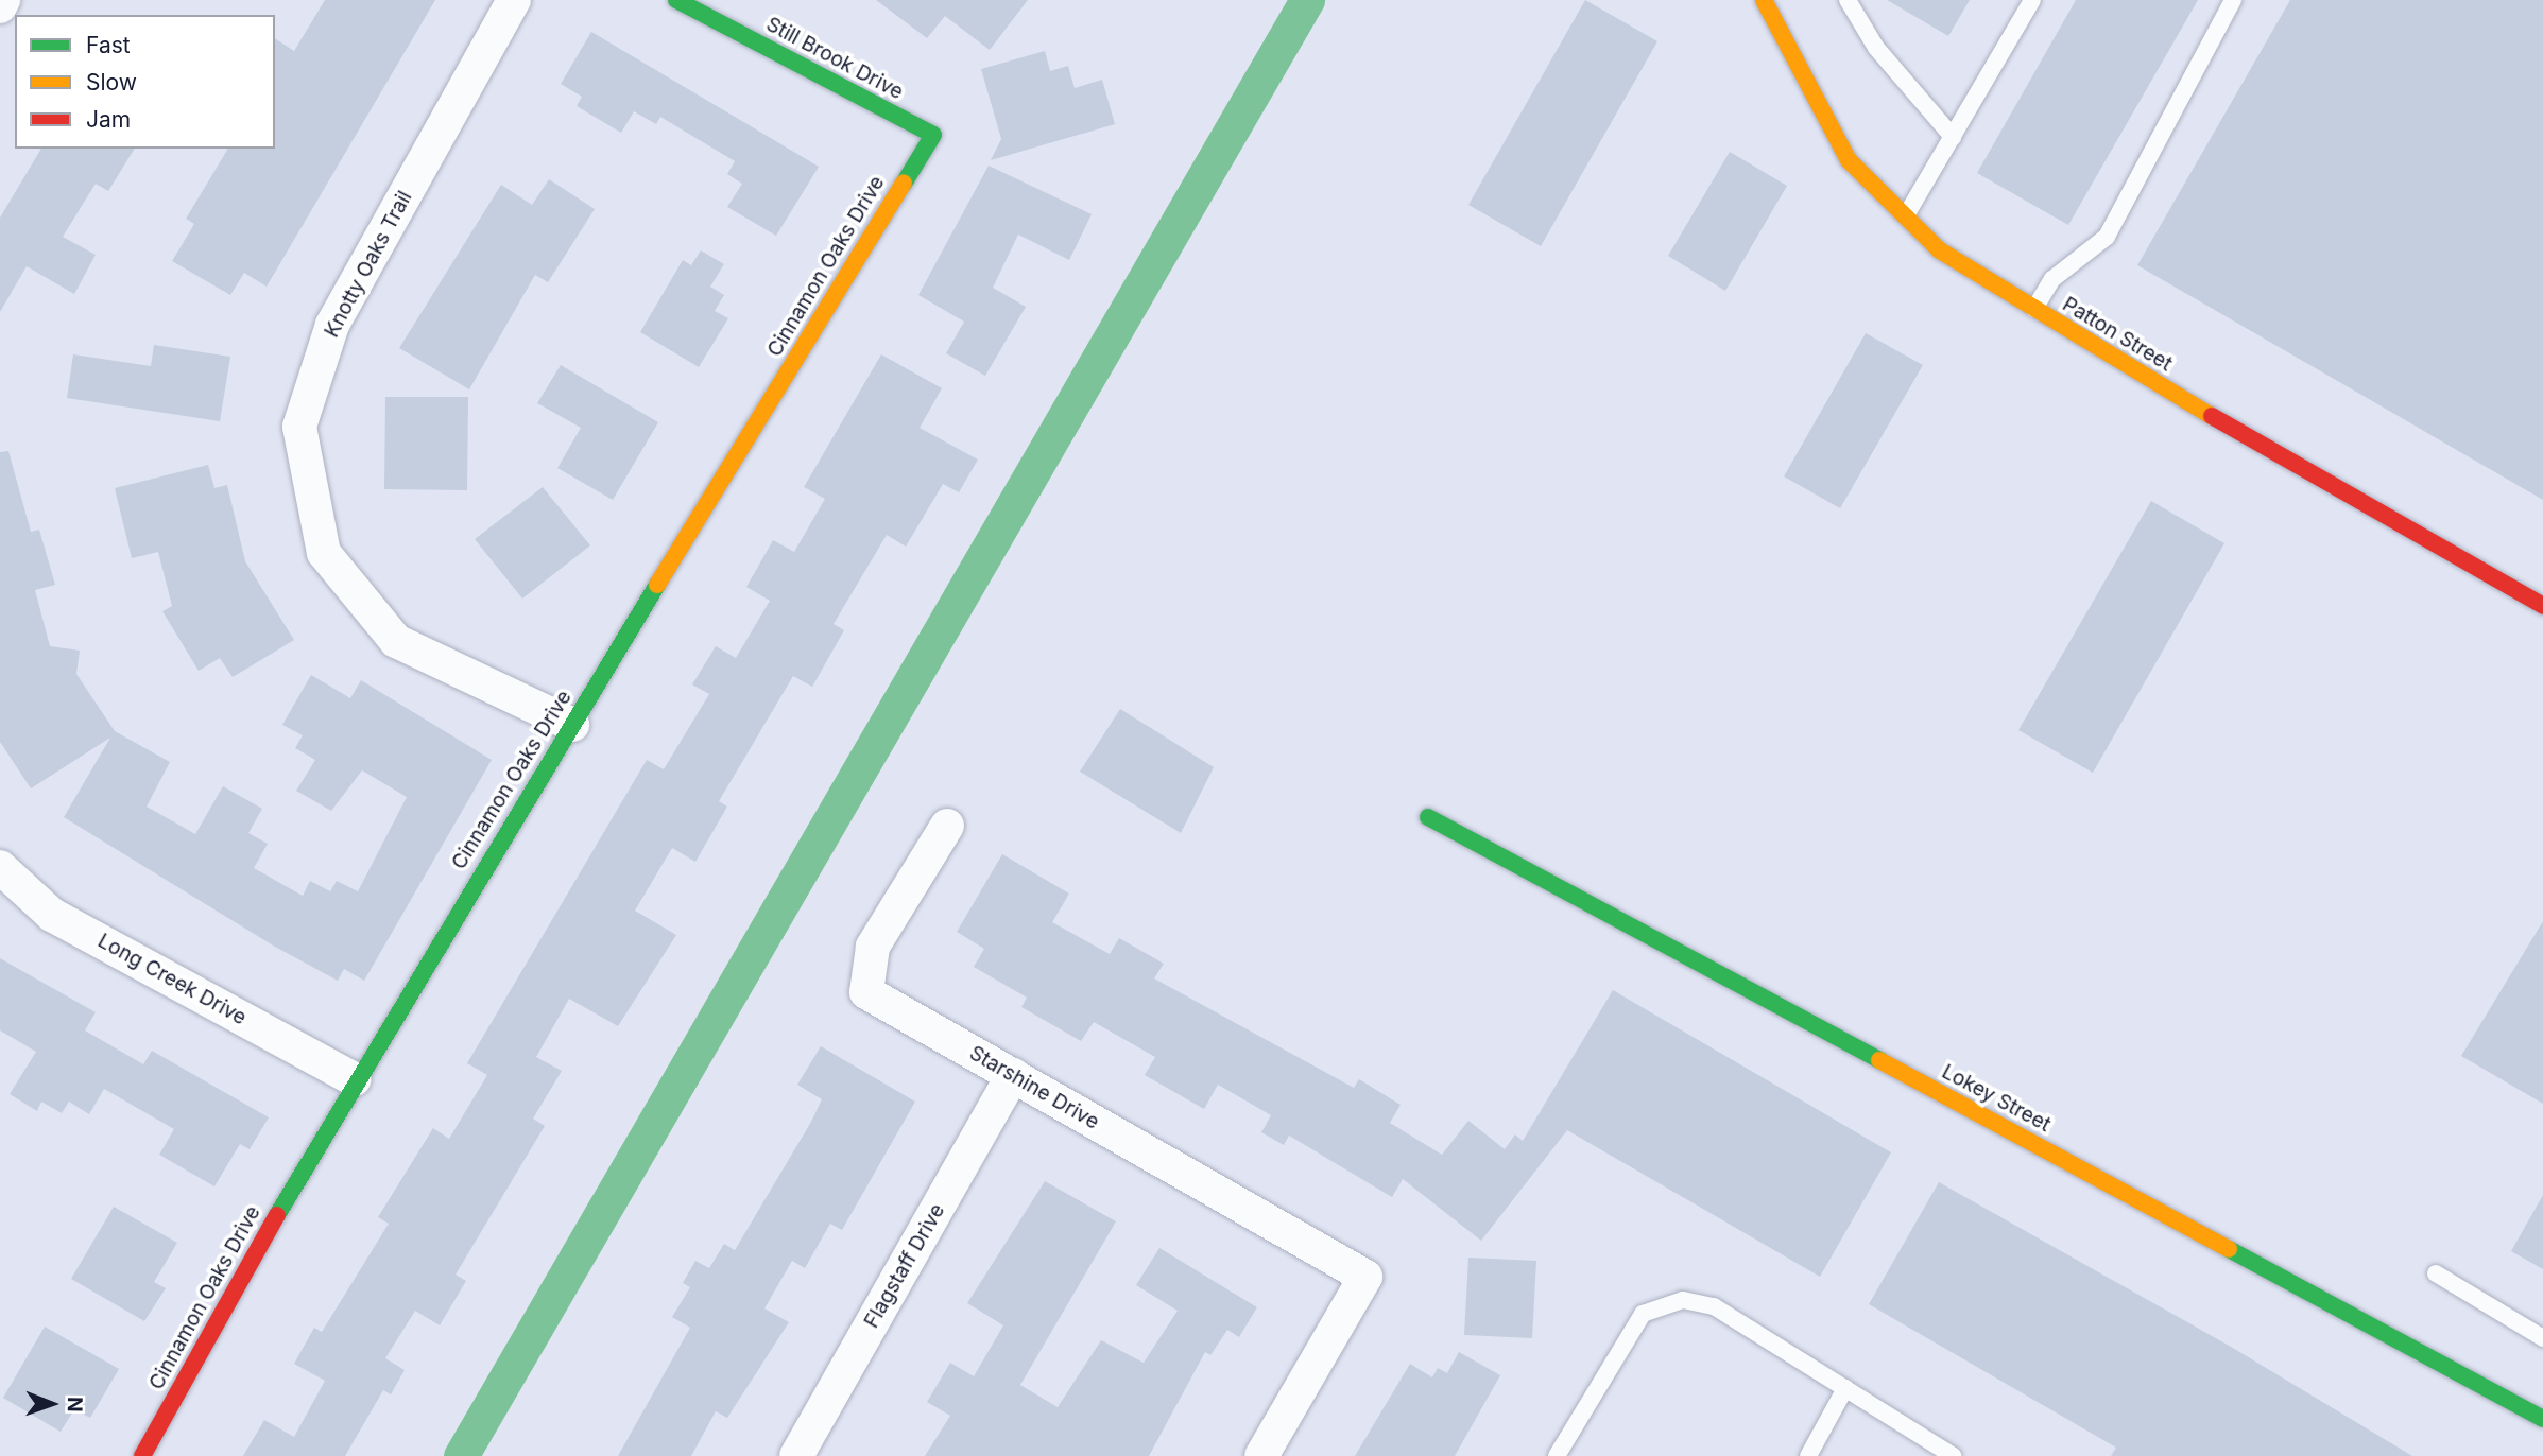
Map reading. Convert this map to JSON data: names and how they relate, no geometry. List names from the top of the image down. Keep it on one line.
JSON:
{"streets":{"street":["Still Brook Drive","Knotty Oaks Trail","Cinnamon Oaks Drive","Patton Street","Long Creek Drive","Starshine Drive","Lokey Street","Flagstaff Drive"]},"crossings":[["Still Brook Drive","Cinnamon Oaks Drive"],["Knotty Oaks Trail","Cinnamon Oaks Drive"],["Cinnamon Oaks Drive","Long Creek Drive"],["Starshine Drive","Flagstaff Drive"]],"legend":["Fast","Slow","Jam"],"north":"right"}
